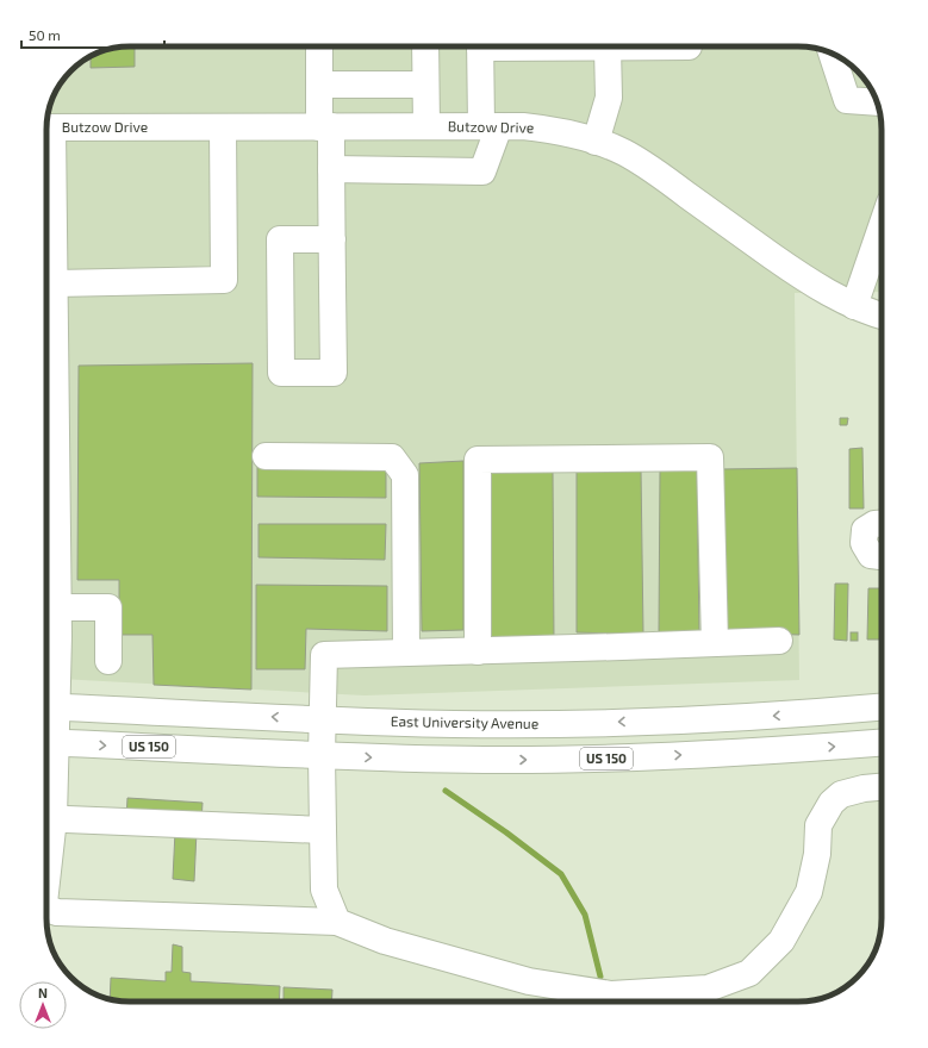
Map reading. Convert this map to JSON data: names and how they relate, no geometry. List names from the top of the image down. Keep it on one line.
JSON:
{"streets":{"main road":["Butzow Drive","East University Avenue","US 150"]},"scale_bar":"50 m","north":"top"}
